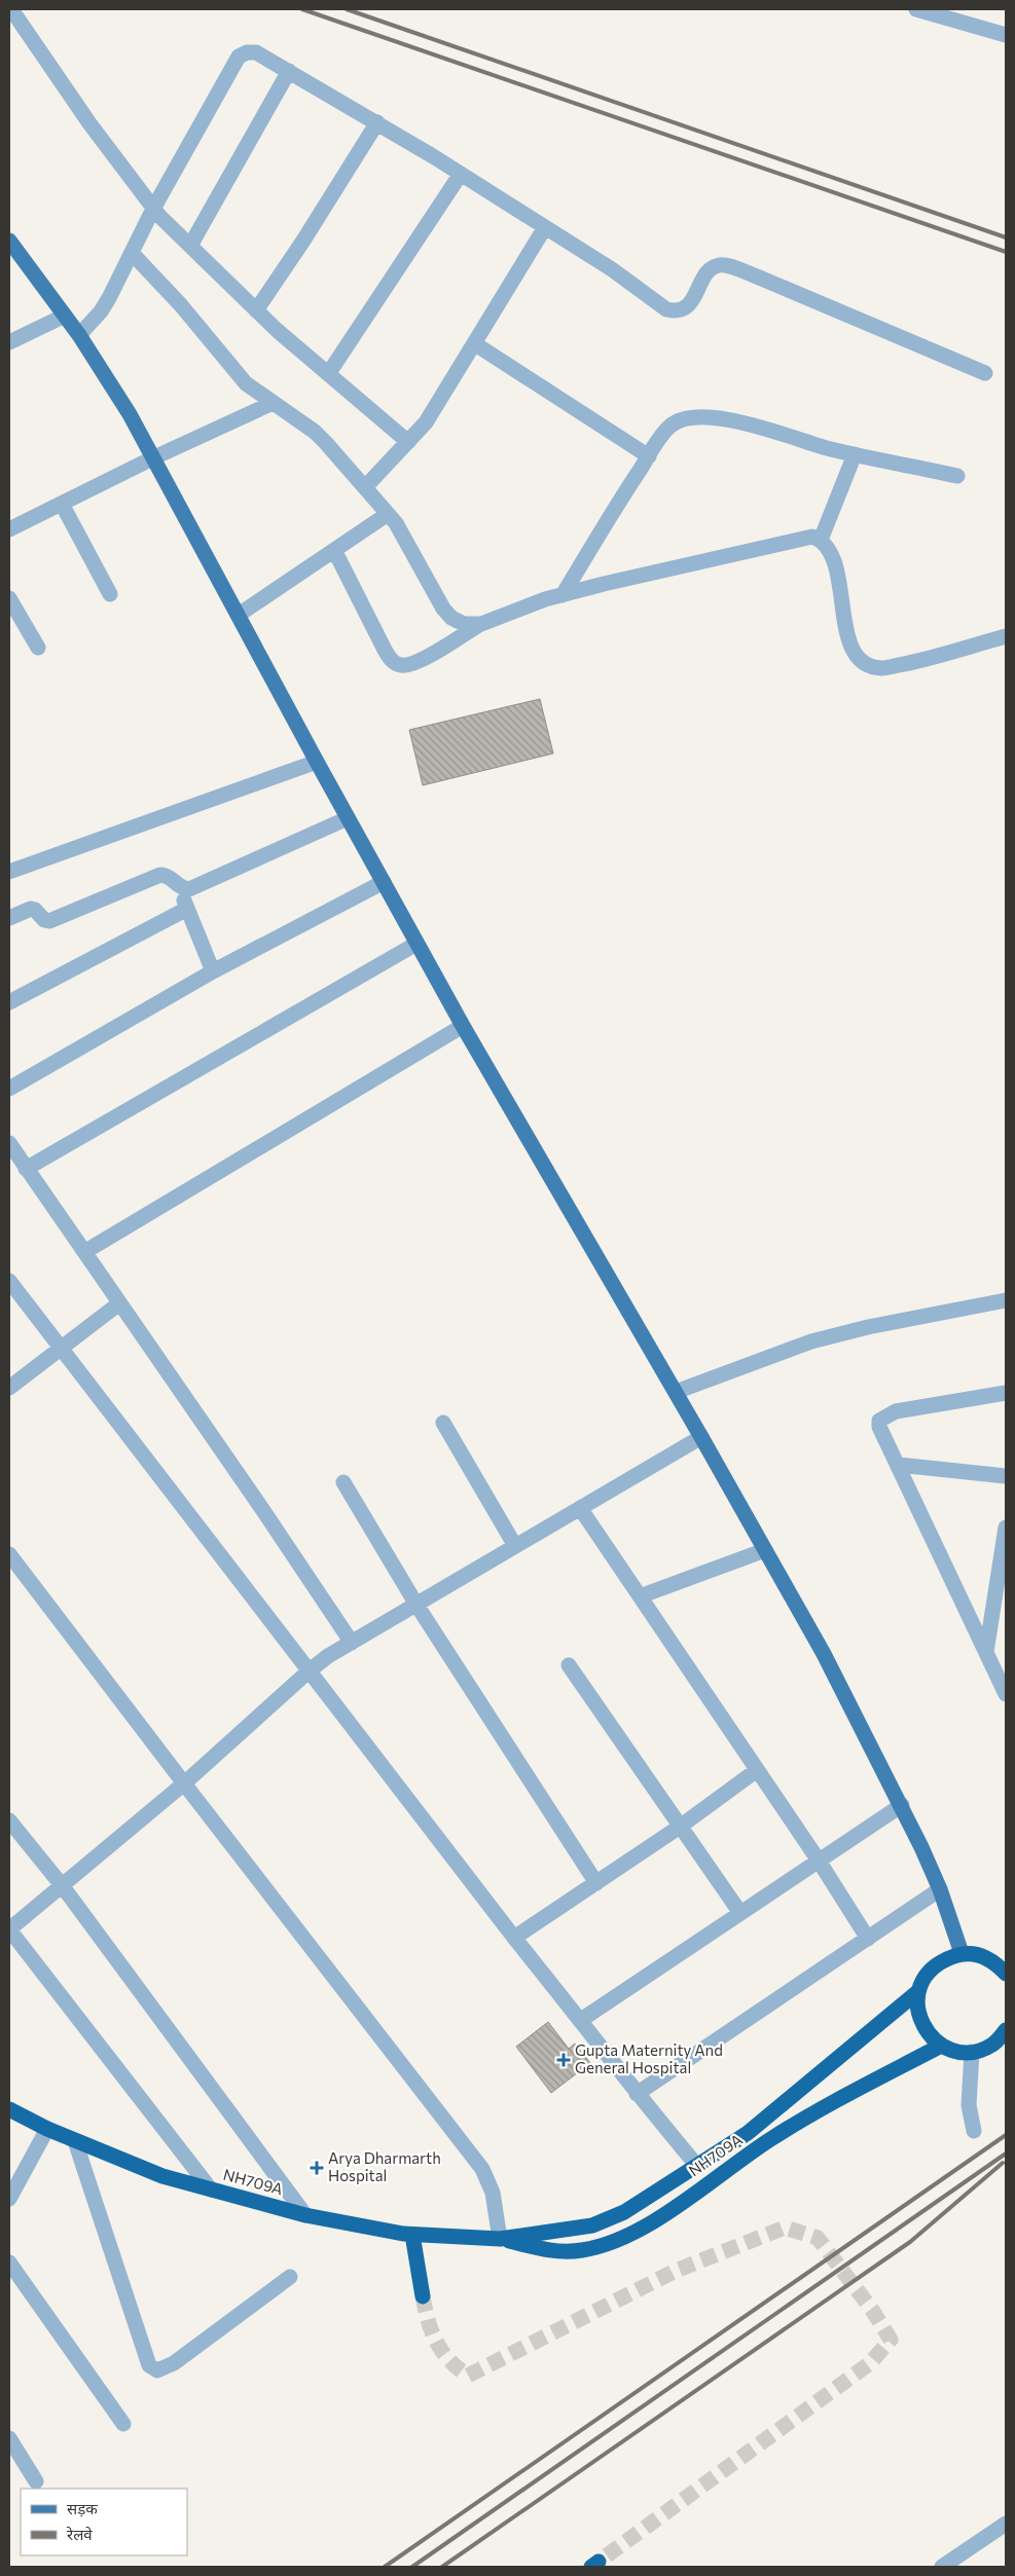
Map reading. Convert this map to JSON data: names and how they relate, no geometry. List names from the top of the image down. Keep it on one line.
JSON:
{"streets":{"highway":["NH709A"]},"places":{"health":["Gupta Maternity And General Hospital","Arya Dharmarth Hospital"]},"legend":["सड़क","रेलवे"]}
